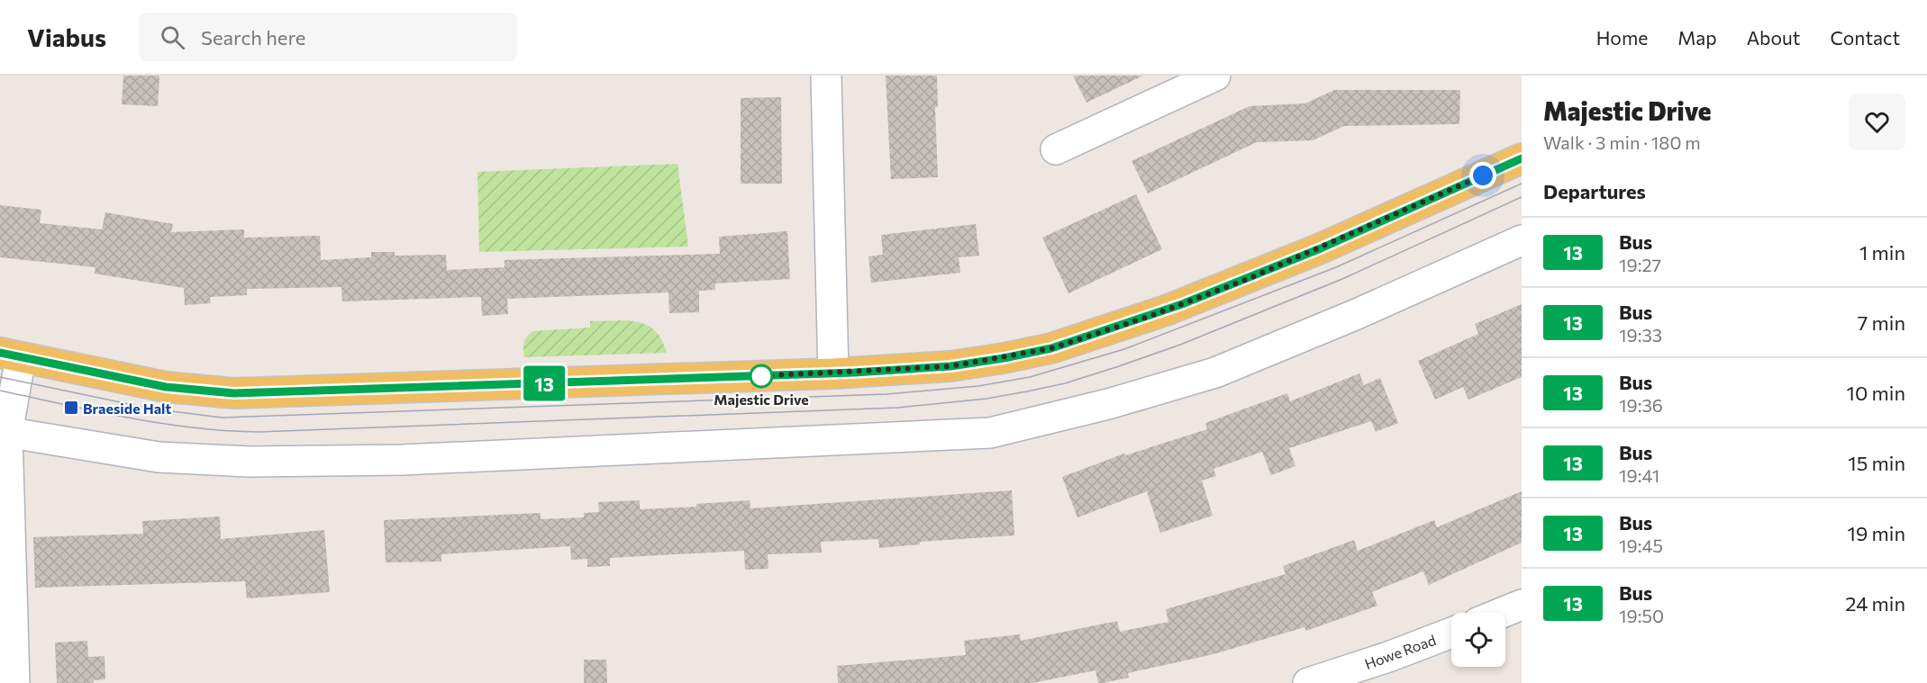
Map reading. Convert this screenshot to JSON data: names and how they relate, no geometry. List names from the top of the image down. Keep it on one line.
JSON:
{"streets":{"street":["Howe Road"]},"places":{"other":["Majestic Drive"],"transit":["Braeside Halt"]},"lines":["bus line 13"],"page":{"header":"Viabus","search":"Search here","nav":["Home","Map","About","Contact"],"on_map":"13","heading":[["Majestic Drive","Walk · 3 min · 180 m"],"Departures"],"list":[{"mark":"13","name":"Bus","note":"19:27","value":"1 min"},{"mark":"13","name":"Bus","note":"19:33","value":"7 min"},{"mark":"13","name":"Bus","note":"19:36","value":"10 min"},{"mark":"13","name":"Bus","note":"19:41","value":"15 min"},{"mark":"13","name":"Bus","note":"19:45","value":"19 min"},{"mark":"13","name":"Bus","note":"19:50","value":"24 min"}]}}
